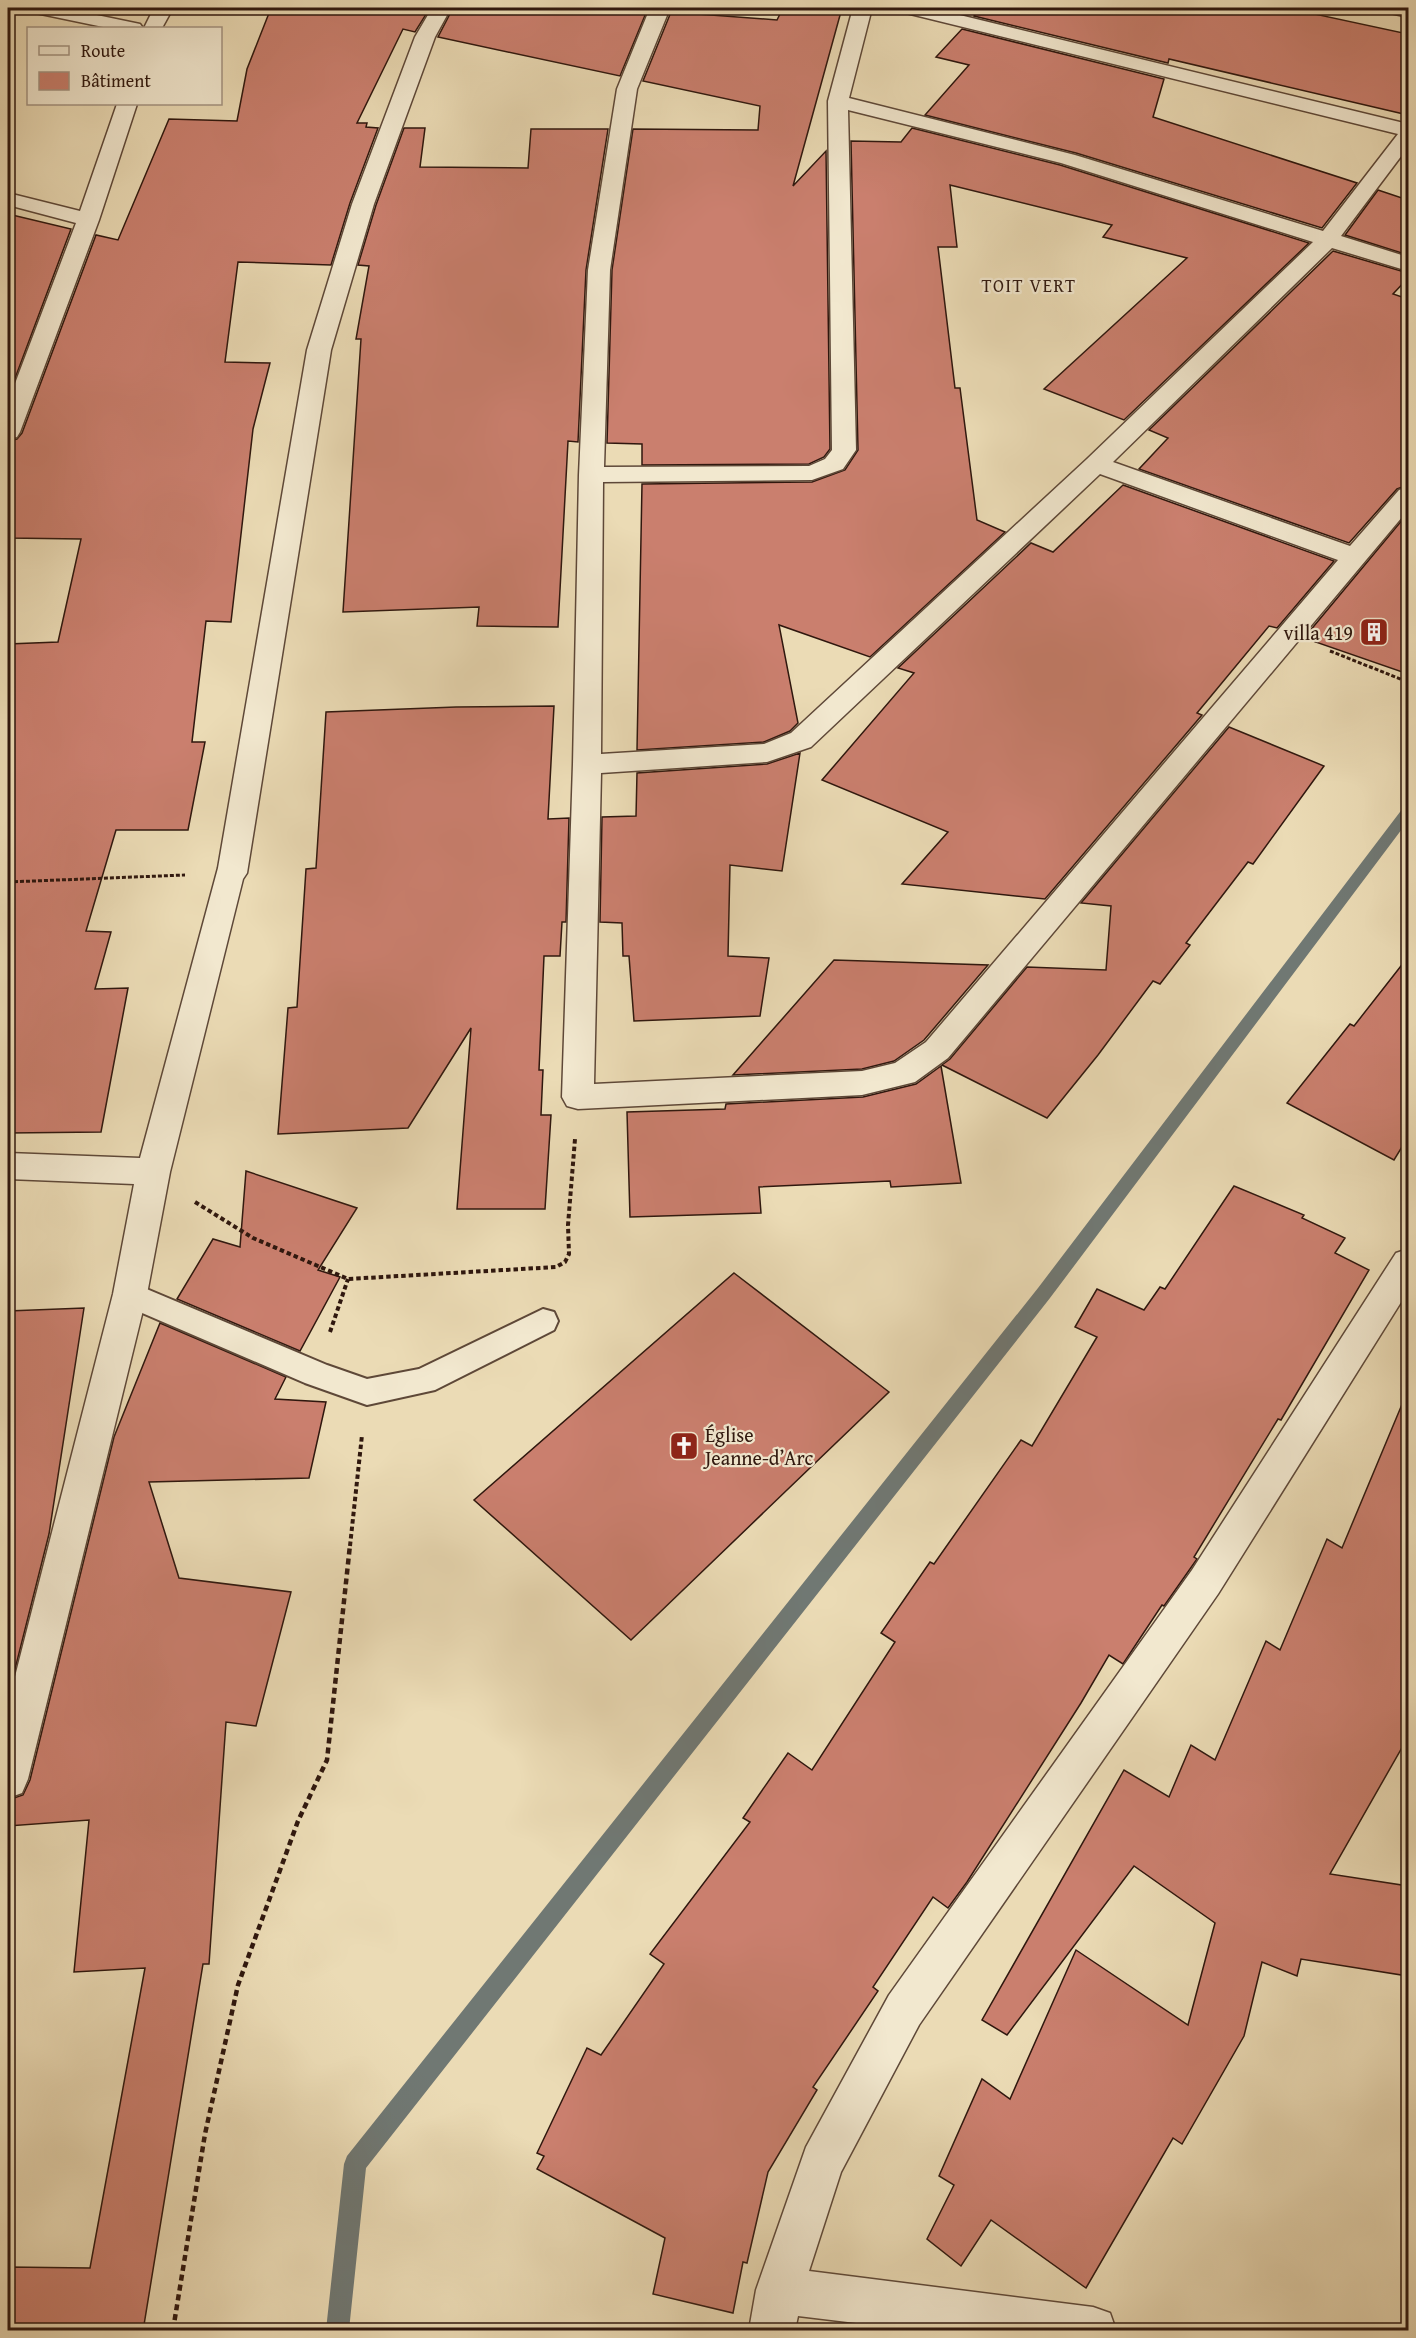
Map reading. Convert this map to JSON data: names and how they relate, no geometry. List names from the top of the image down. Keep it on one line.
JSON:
{"districts":["TOIT VERT"],"places":{"building":["villa 419"],"church":["Église Jeanne-d’Arc"]},"legend":["Route","Bâtiment"]}
